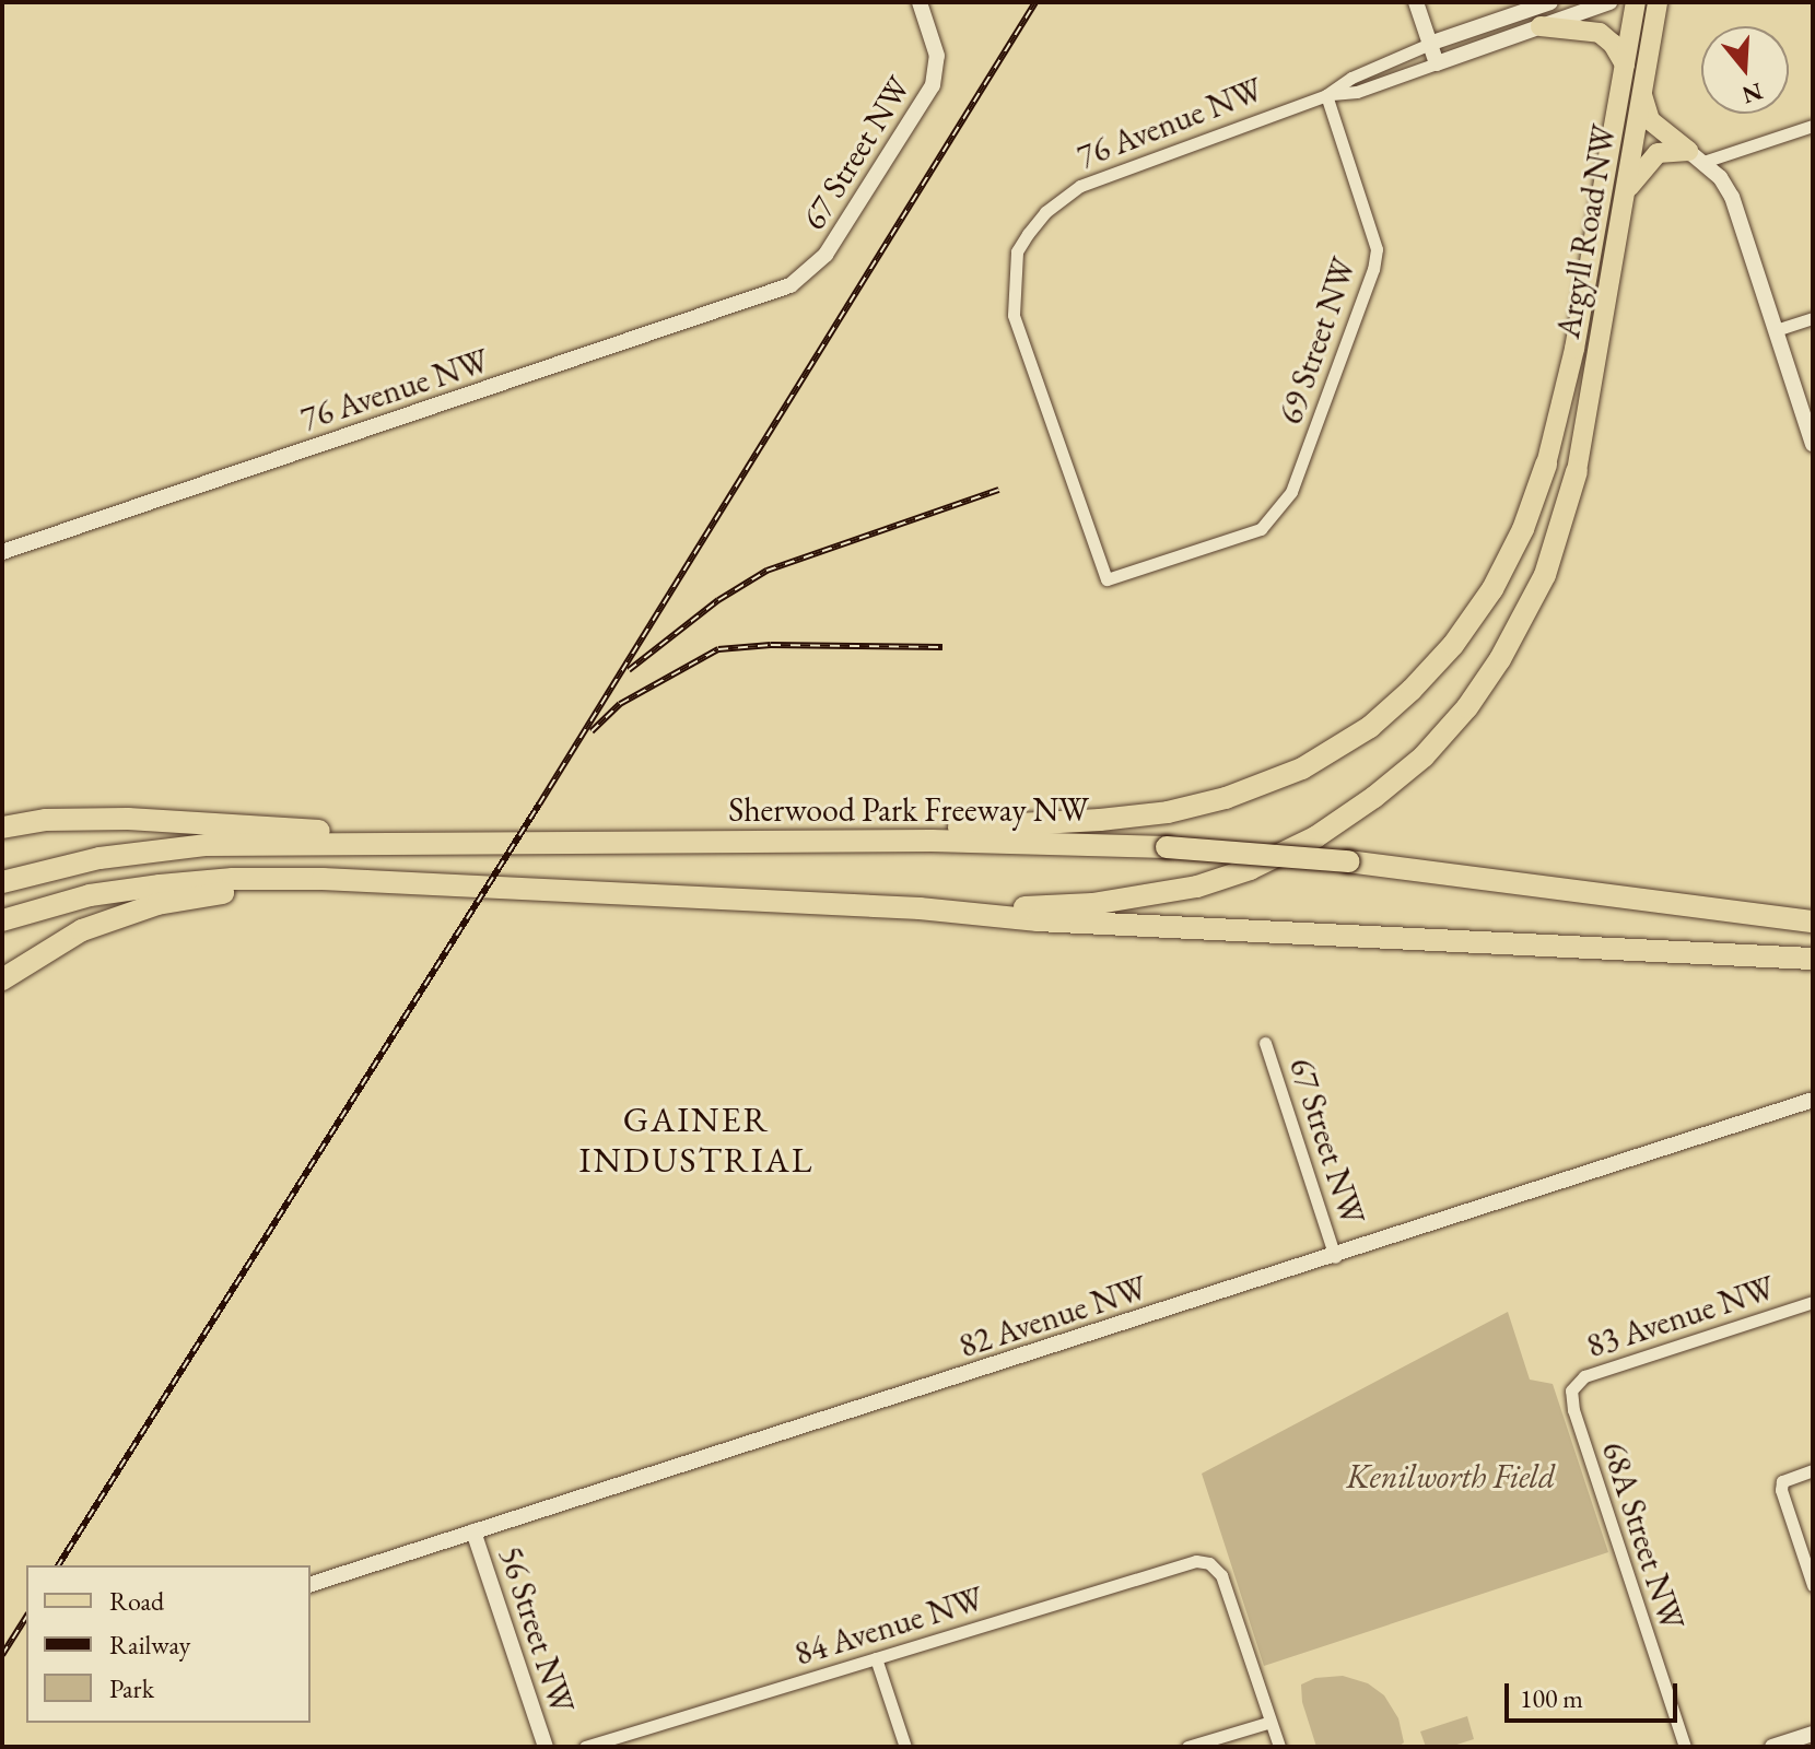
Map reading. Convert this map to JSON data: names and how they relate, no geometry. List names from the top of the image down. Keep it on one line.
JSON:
{"streets":{"highway":["Sherwood Park Freeway NW"],"main road":["Argyll Road NW"],"street":["76 Avenue NW","67 Street NW","69 Street NW","82 Avenue NW","83 Avenue NW","68A Street NW","84 Avenue NW","56 Street NW"]},"crossings":[["76 Avenue NW","67 Street NW"],["76 Avenue NW","69 Street NW"],["67 Street NW","82 Avenue NW"],["82 Avenue NW","56 Street NW"],["83 Avenue NW","68A Street NW"]],"districts":["GAINER INDUSTRIAL"],"parks":["Kenilworth Field"],"legend":["Road","Railway","Park"],"scale_bar":"100 m","north":"bottom"}
